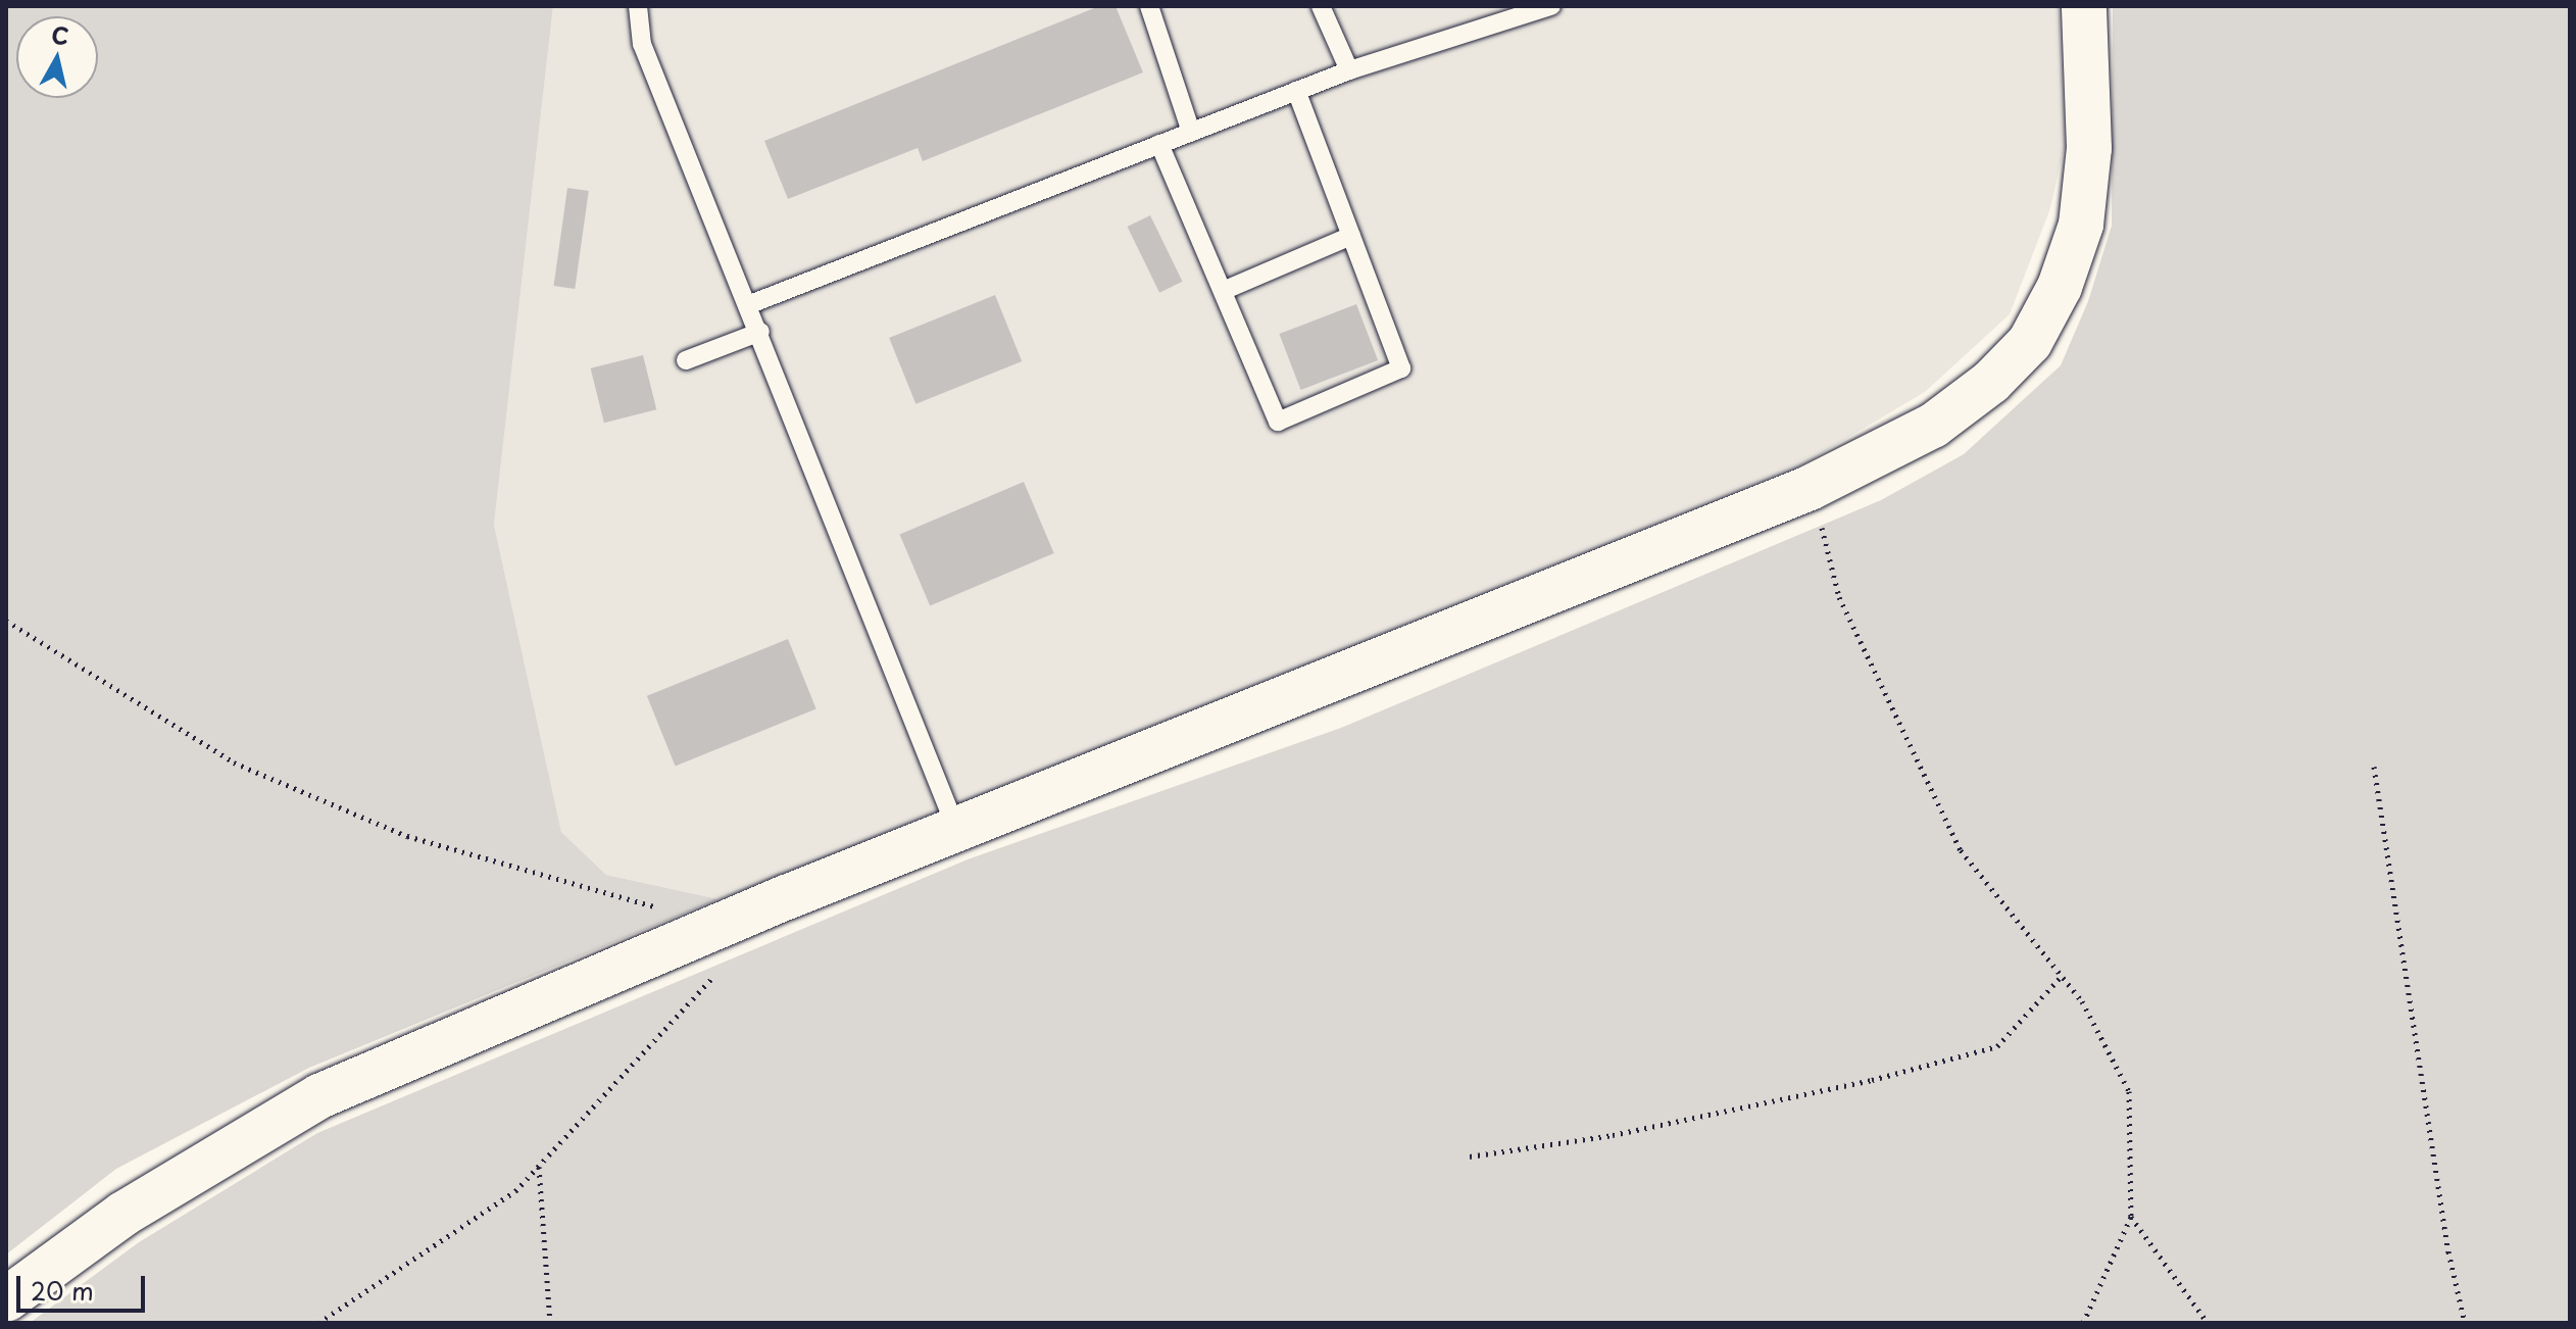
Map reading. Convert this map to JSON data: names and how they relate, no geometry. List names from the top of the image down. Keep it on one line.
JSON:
{"scale_bar":"20 m","north":"top"}
